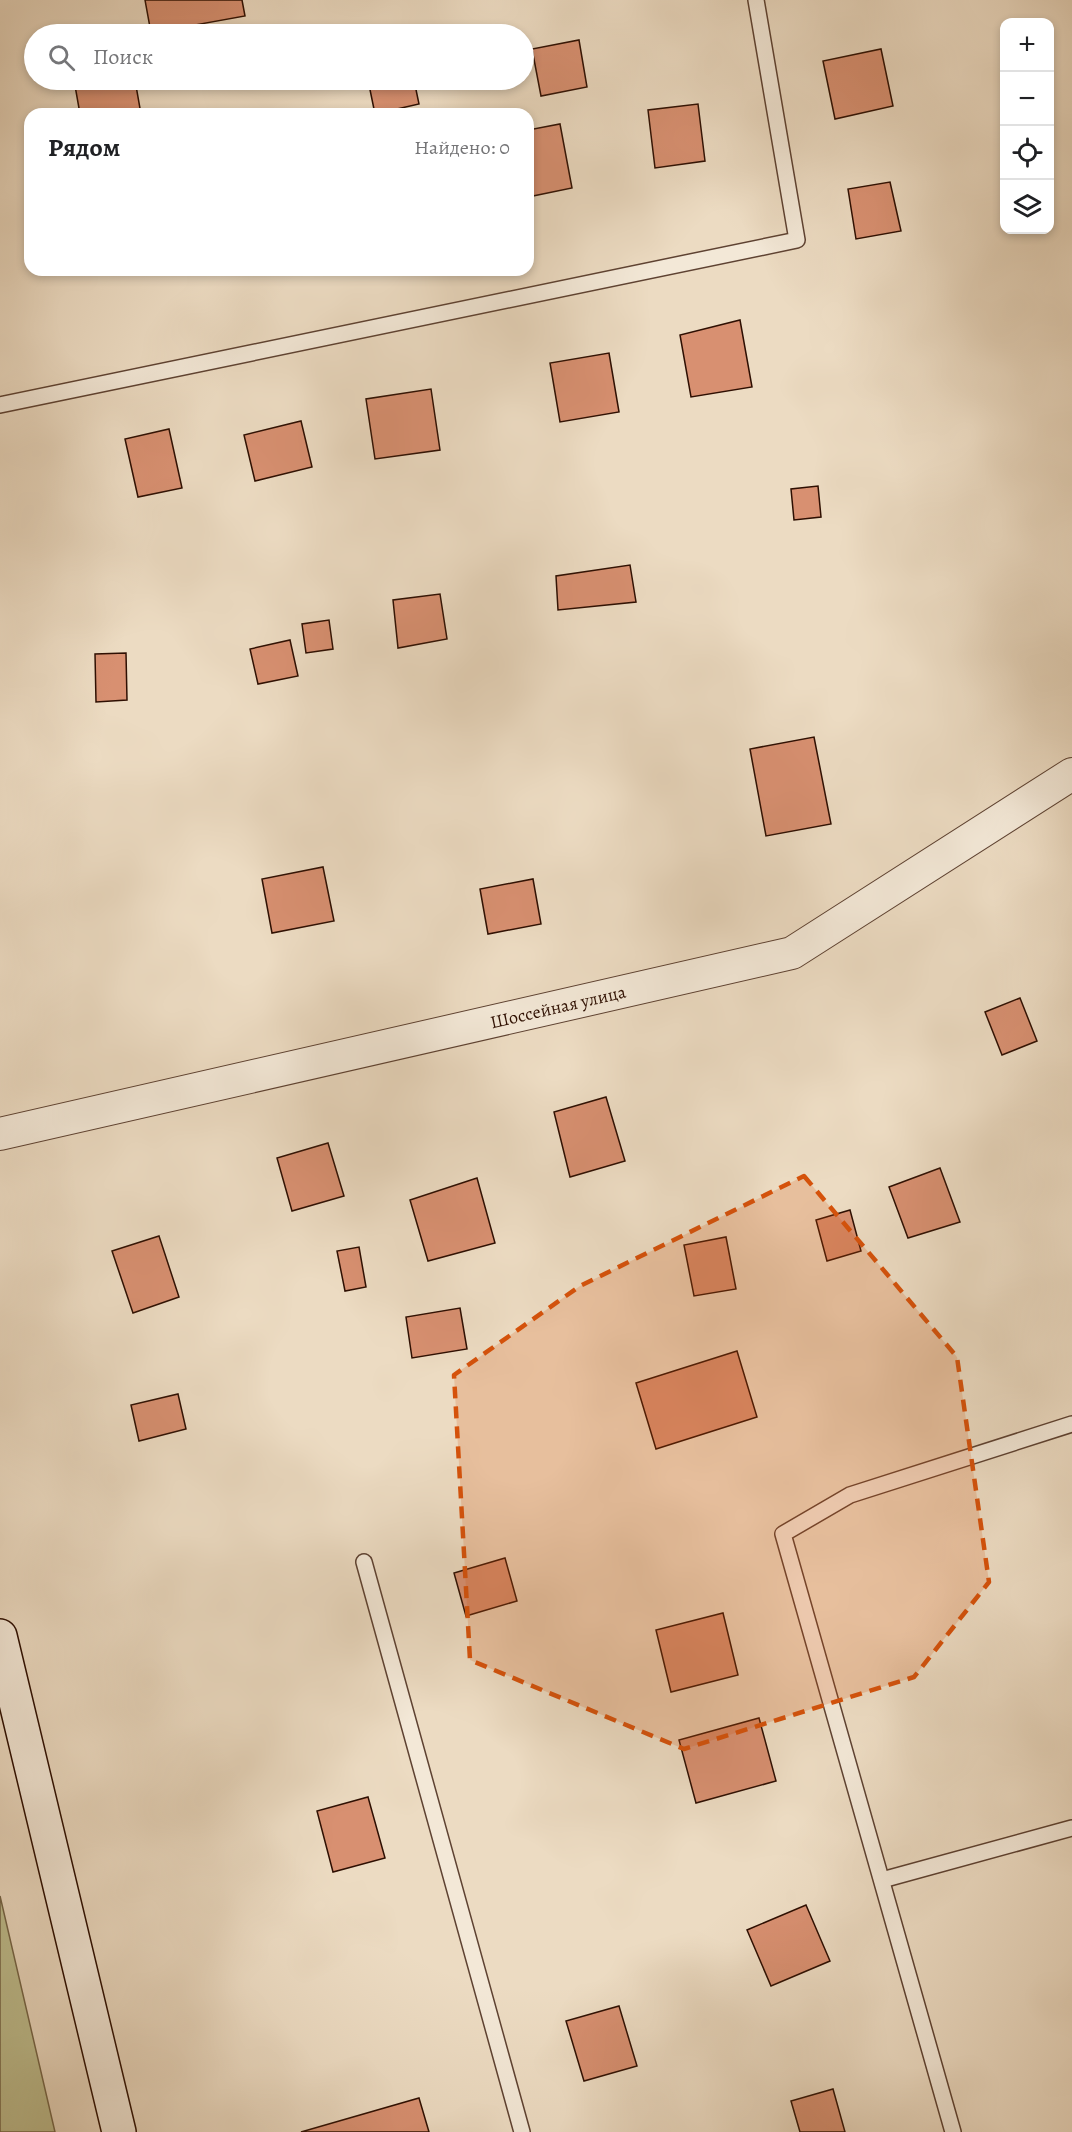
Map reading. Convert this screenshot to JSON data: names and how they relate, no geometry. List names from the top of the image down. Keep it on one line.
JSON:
{"streets":{"street":["Шоссейная улица"]},"page":{"map_buttons":["+","−"],"search":"Поиск","heading":["Рядом","Найдено: 0"]}}
